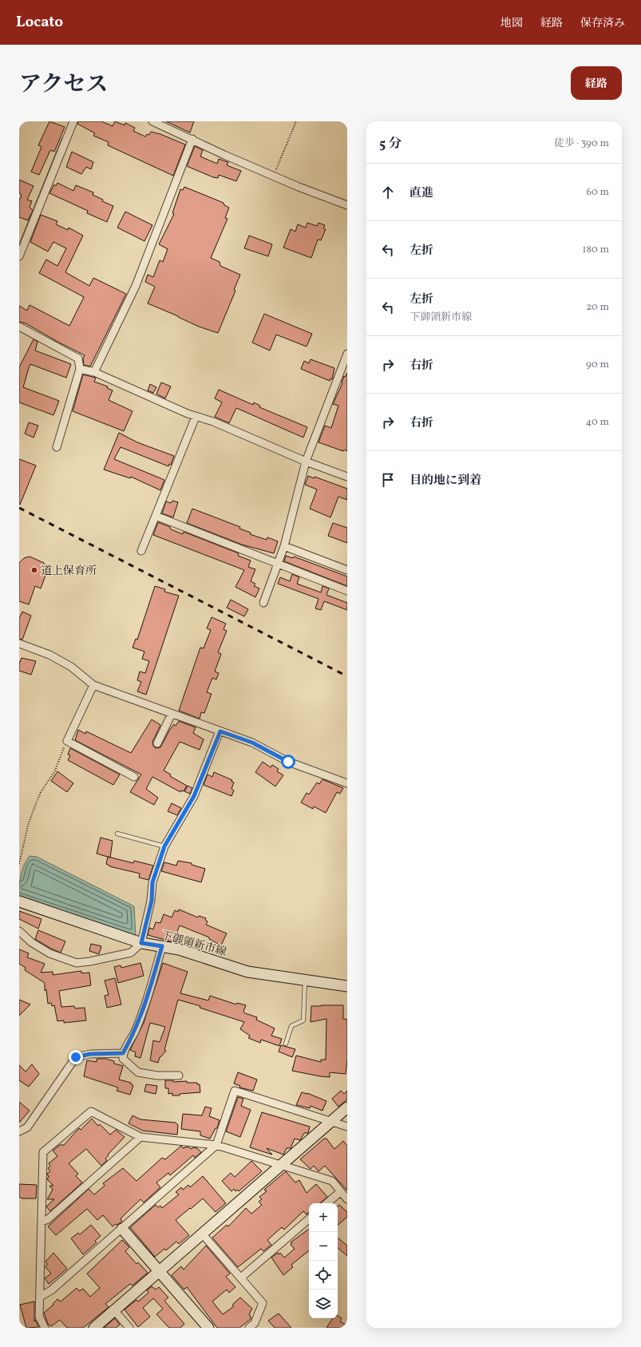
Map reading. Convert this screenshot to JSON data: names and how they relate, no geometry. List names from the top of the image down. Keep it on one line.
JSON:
{"streets":{"street":["下御領新市線"]},"places":["道上保育所"],"page":{"header":"Locato","nav":["地図","経路","保存済み"],"title":"アクセス","buttons":"経路","heading":["5 分","徒歩 · 390 m"],"list":[["直進","60 m"],["左折","180 m"],["左折","下御領新市線","20 m"],["右折","90 m"],["右折","40 m"],"目的地に到着"],"map_buttons":["+","−"]}}
